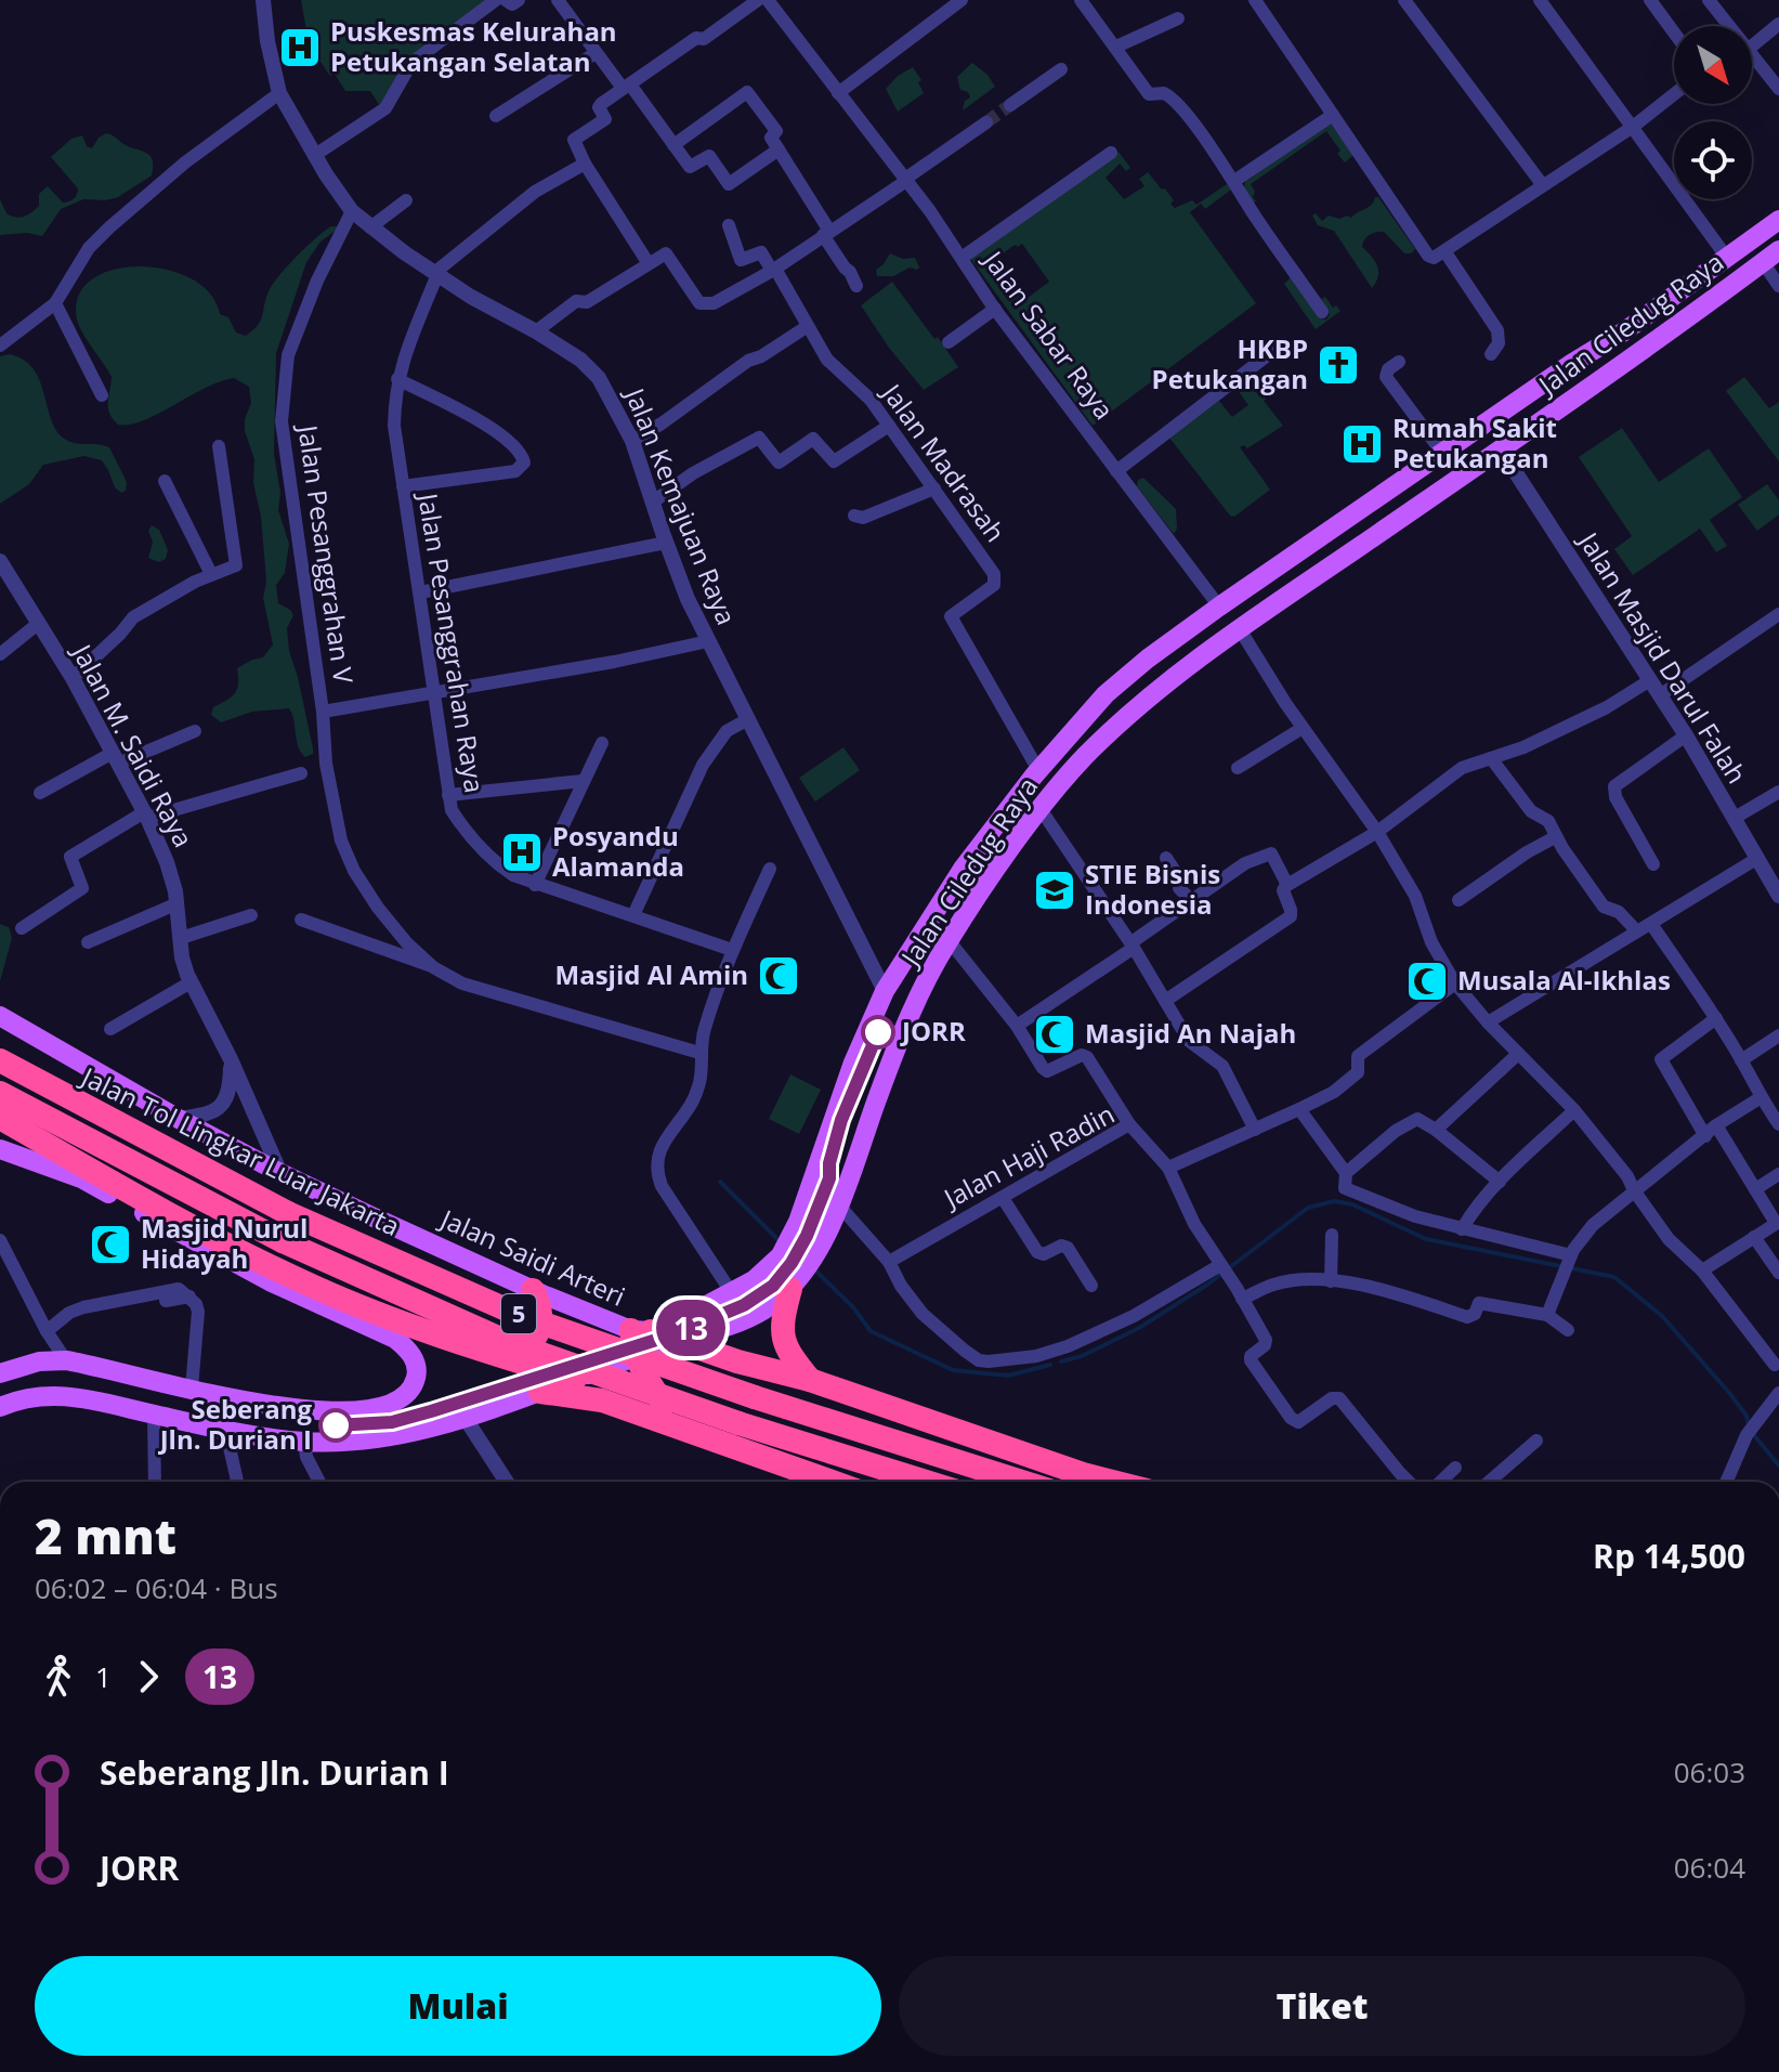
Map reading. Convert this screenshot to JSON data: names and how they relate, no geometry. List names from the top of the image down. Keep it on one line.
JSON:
{"streets":{"highway":["Jalan Tol Lingkar Luar Jakarta","5"],"main road":["Jalan Ciledug Raya","Jalan Saidi Arteri"],"street":["Jalan Sabar Raya","Jalan Madrasah","Jalan Kemajuan Raya","Jalan Pesanggrahan V","Jalan Pesanggrahan Raya","Jalan Masjid Darul Falah","Jalan M. Saidi Raya","Jalan Haji Radin"]},"crossings":[["Jalan Ciledug Raya","Jalan Sabar Raya"],["Jalan Ciledug Raya","Jalan Madrasah"],["Jalan Ciledug Raya","Jalan Kemajuan Raya"],["Jalan Ciledug Raya","Jalan Masjid Darul Falah"],["Jalan Ciledug Raya","Jalan Saidi Arteri"],["Jalan Kemajuan Raya","Jalan Pesanggrahan V"],["Jalan Kemajuan Raya","Jalan Pesanggrahan Raya"],["Jalan M. Saidi Raya","Jalan Saidi Arteri"]],"places":{"hospital":["Puskesmas Kelurahan Petukangan Selatan","Rumah Sakit Petukangan","Posyandu Alamanda"],"church":["HKBP Petukangan"],"school or university":["STIE Bisnis Indonesia"],"mosque":["Masjid Al Amin","Musala Al-Ikhlas","Masjid An Najah","Masjid Nurul Hidayah"],"other":["JORR","Seberang Jln. Durian I"]},"lines":["bus line 13"],"north":"bottom right","page":{"on_map":"13","heading":["2 mnt","06:02 – 06:04 · Bus","Rp 14,500"],"legs":["1","13"],"list":[{"name":"Seberang Jln. Durian I","value":"06:03"},{"name":"JORR","value":"06:04"}],"buttons":["Mulai","Tiket"]}}
